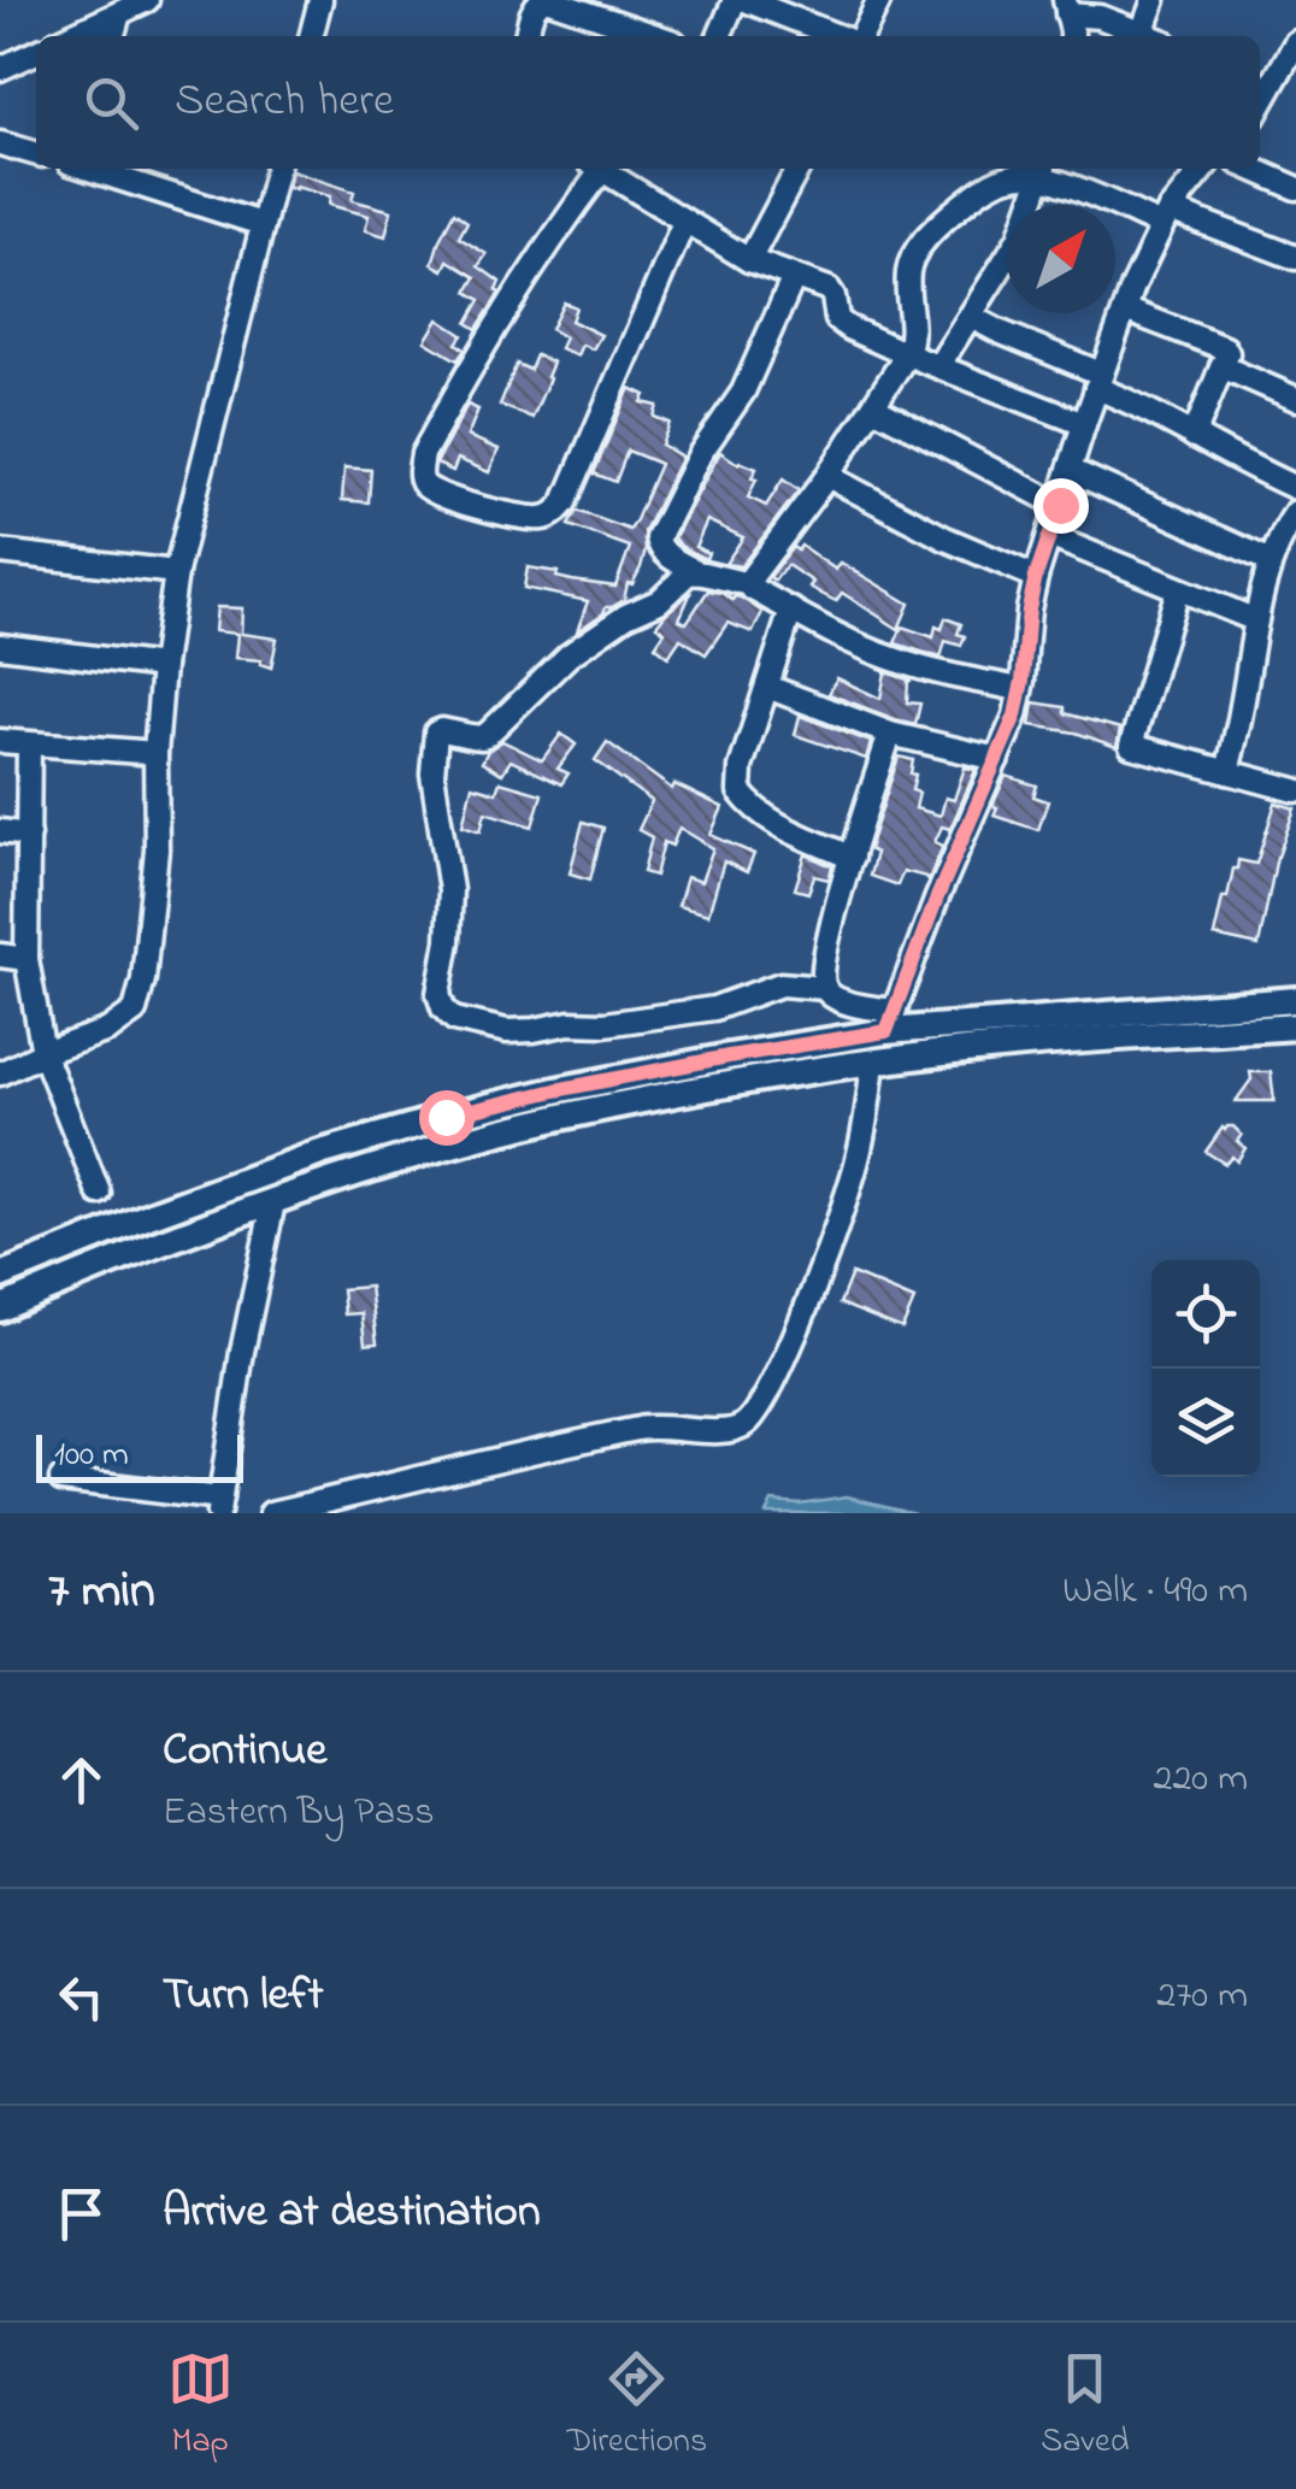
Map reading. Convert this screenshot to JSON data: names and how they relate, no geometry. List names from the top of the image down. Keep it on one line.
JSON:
{"scale_bar":"100 m","north":"top right","page":{"search":"Search here","scale":"100 m","heading":["7 min","Walk · 490 m"],"list":[["Continue","Eastern By Pass","220 m"],["Turn left","270 m"],"Arrive at destination"],"nav":["Map","Directions","Saved"]}}
